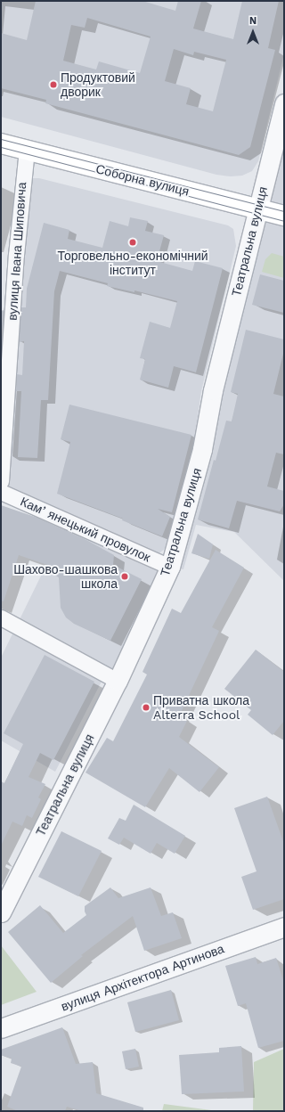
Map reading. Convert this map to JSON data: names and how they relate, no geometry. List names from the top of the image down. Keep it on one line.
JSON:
{"streets":{"main road":["Соборна вулиця"],"street":["Театральна вулиця","вулиця Івана Шиповича","Камʼянецький провулок","вулиця Архітектора Артинова"]},"crossings":[["Соборна вулиця","Театральна вулиця"],["Соборна вулиця","вулиця Івана Шиповича"],["Театральна вулиця","Камʼянецький провулок"]],"places":["Продуктовий дворик","Торговельно-економічний інститут","Шахово-шашкова школа","Приватна школа Alterra School"],"north":"top"}
